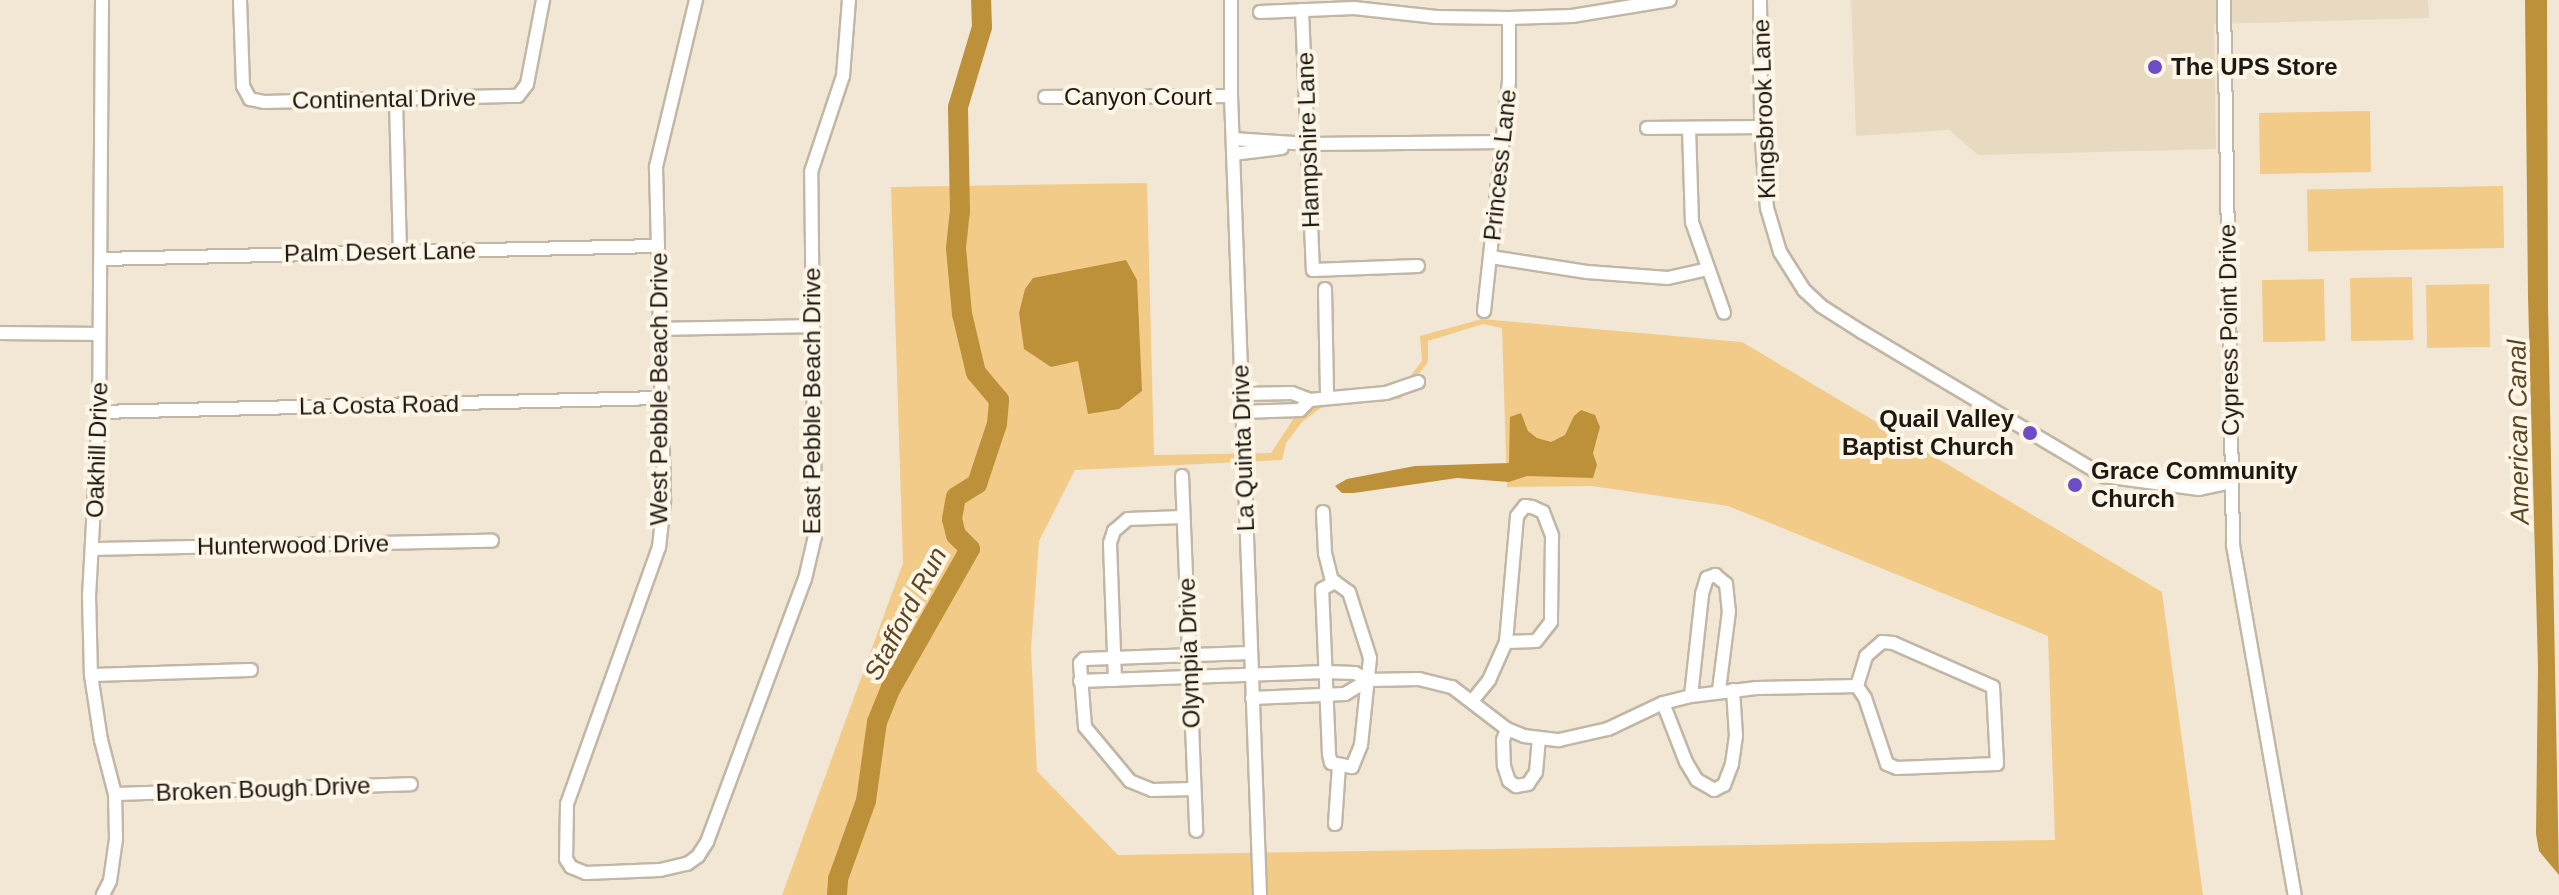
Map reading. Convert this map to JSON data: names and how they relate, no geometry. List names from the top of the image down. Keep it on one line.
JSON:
{"streets":{"street":["Canyon Court","Continental Drive","Kingsbrook Lane","Hampshire Lane","Princess Lane","Palm Desert Lane","Cypress Point Drive","West Pebble Beach Drive","East Pebble Beach Drive","La Costa Road","La Quinta Drive","Oakhill Drive","Hunterwood Drive","Olympia Drive","Broken Bough Drive"]},"crossings":[["Canyon Court","La Quinta Drive"],["Kingsbrook Lane","Cypress Point Drive"],["Palm Desert Lane","West Pebble Beach Drive"],["Palm Desert Lane","Oakhill Drive"],["West Pebble Beach Drive","East Pebble Beach Drive"],["West Pebble Beach Drive","La Costa Road"],["La Costa Road","Oakhill Drive"],["Oakhill Drive","Hunterwood Drive"],["Oakhill Drive","Broken Bough Drive"]],"water":["American Canal","Stafford Run"],"places":["The UPS Store","Quail Valley Baptist Church","Grace Community Church"]}
